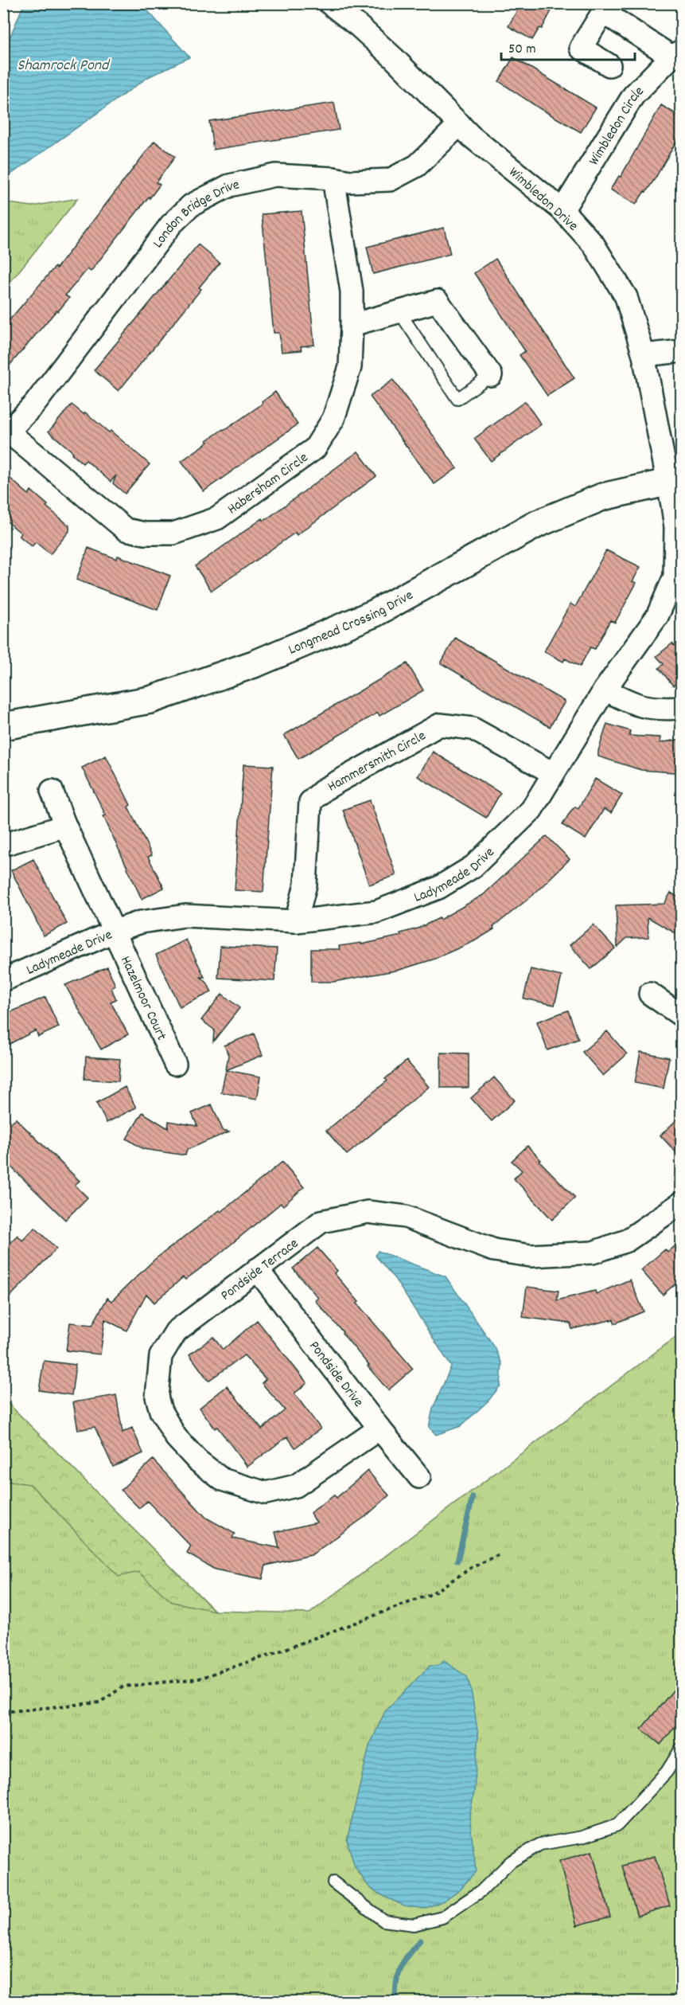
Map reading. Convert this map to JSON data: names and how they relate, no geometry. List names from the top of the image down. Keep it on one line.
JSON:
{"streets":{"street":["Wimbledon Circle","Wimbledon Drive","London Bridge Drive","Habersham Circle","Longmead Crossing Drive","Hammersmith Circle","Ladymeade Drive","Hazelmoor Court","Pondside Terrace","Pondside Drive"]},"crossings":[["Wimbledon Circle","Wimbledon Drive"],["Wimbledon Drive","London Bridge Drive"],["Wimbledon Drive","Longmead Crossing Drive"],["Wimbledon Drive","Ladymeade Drive"],["London Bridge Drive","Habersham Circle"],["Longmead Crossing Drive","Ladymeade Drive"],["Hammersmith Circle","Ladymeade Drive"],["Ladymeade Drive","Hazelmoor Court"],["Pondside Terrace","Pondside Drive"]],"water":["Shamrock Pond"],"scale_bar":"50 m"}
